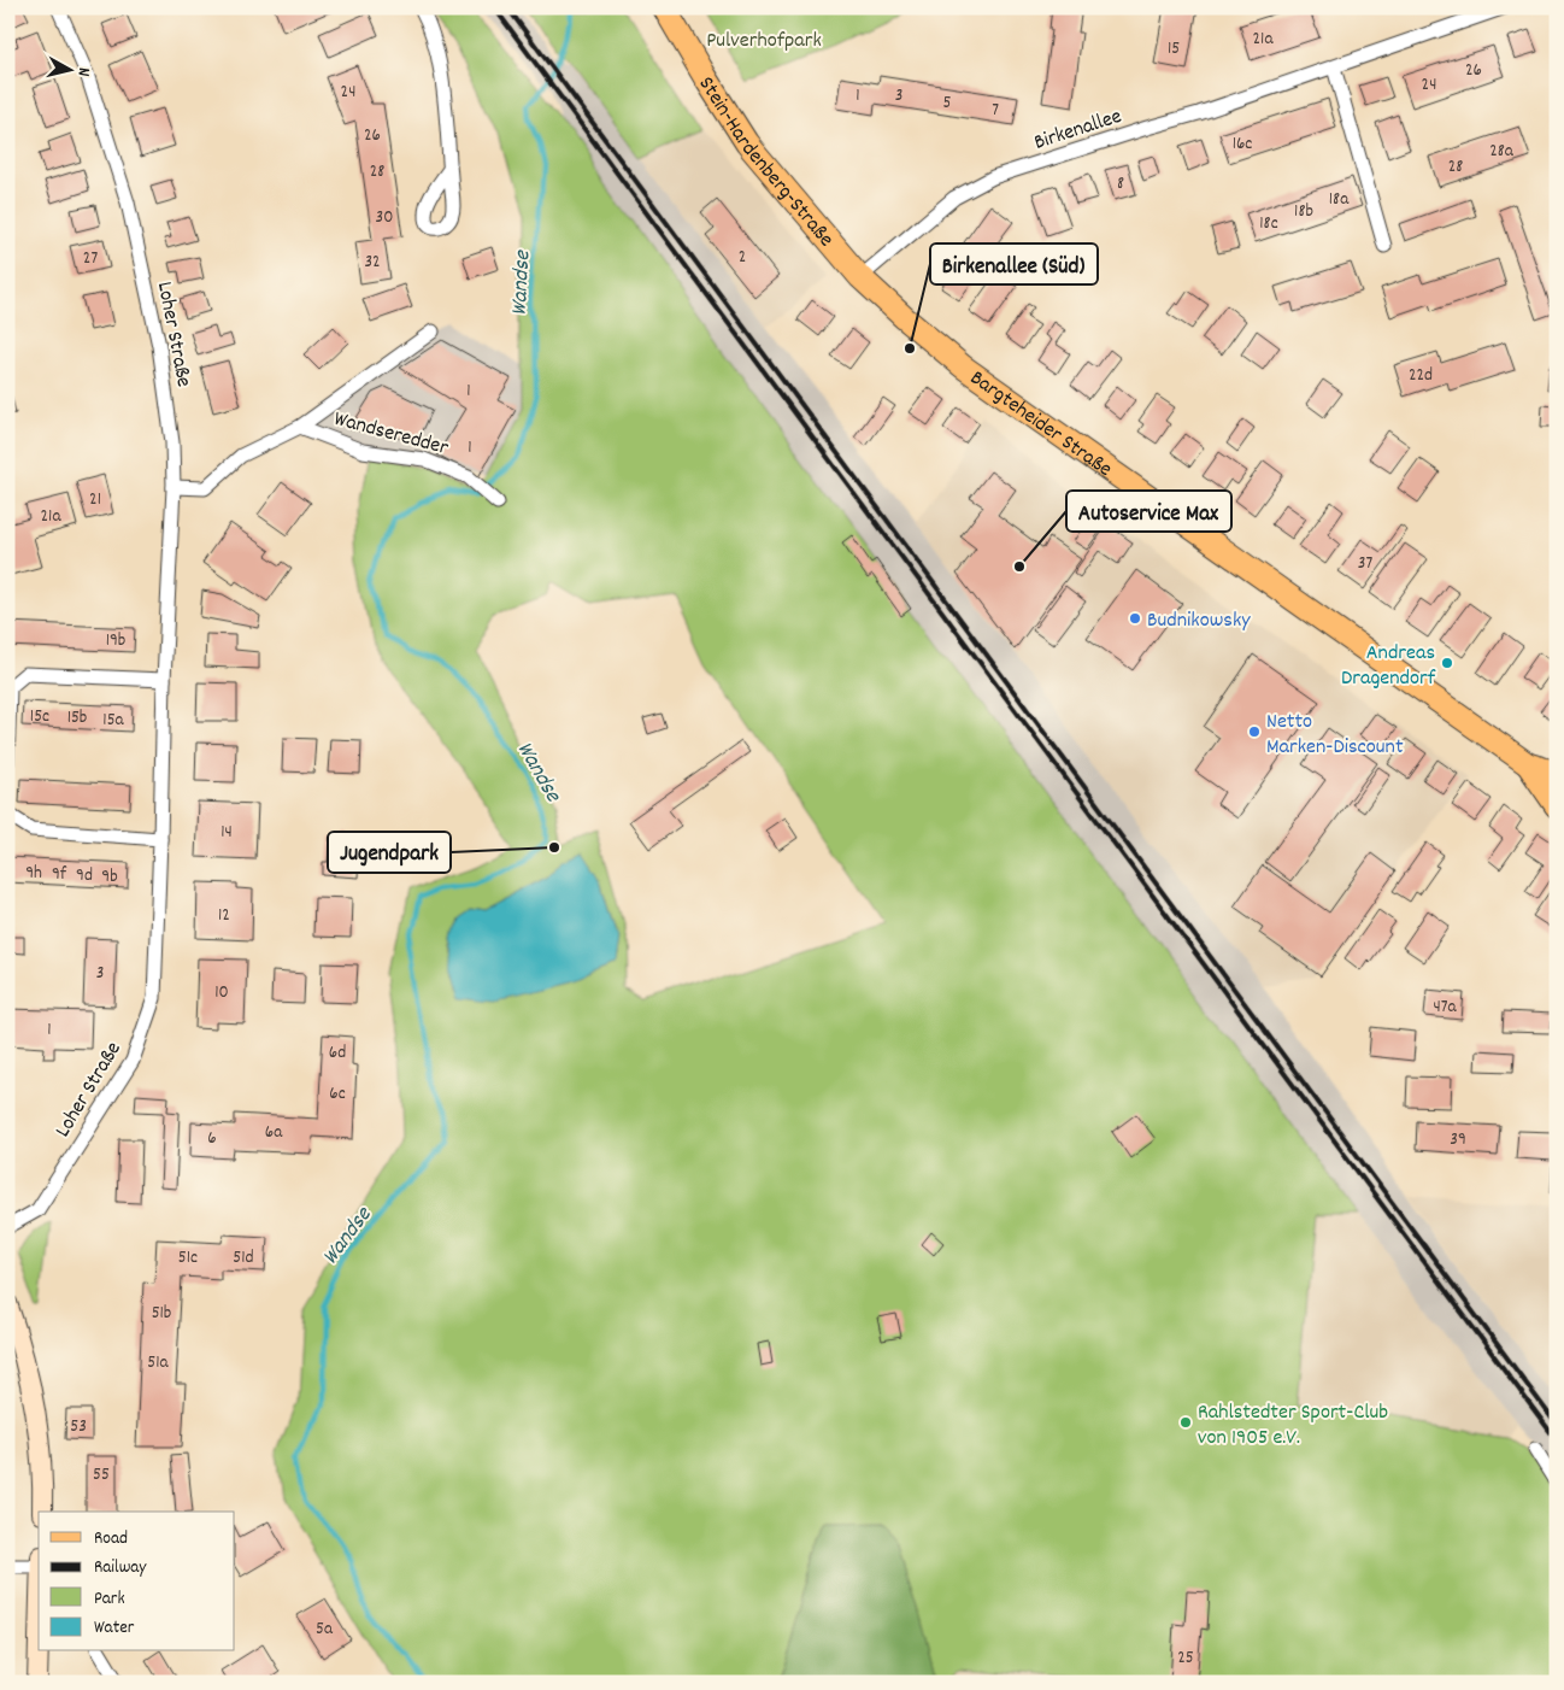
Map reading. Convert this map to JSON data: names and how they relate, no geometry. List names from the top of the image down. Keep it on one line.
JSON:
{"streets":{"main road":["Stein-Hardenberg-Straße","Bargteheider Straße"],"street":["Birkenallee","Loher Straße","Wandseredder"]},"crossings":[["Birkenallee","Stein-Hardenberg-Straße"],["Birkenallee","Bargteheider Straße"],["Stein-Hardenberg-Straße","Bargteheider Straße"]],"water":["Wandse"],"parks":["Pulverhofpark"],"places":["Birkenallee (Süd)","Autoservice Max","Budnikowsky","Andreas Dragendorf","Netto Marken-Discount","Jugendpark","Rahlstedter Sport-Club von 1905 e.V."],"house_numbers":["21a","15","26","24","24","1","3","5","7","26","16c","28a","28","28","8","18a","18b","30","18c","2","27","32","22d","1","1","21","21a","37","19b","15c","15b","15a","14","9h","9f","9d","9b","12","3","10","47a","1","6d","6c","6a","6","39","51c","51d","51b","51a","53","55","5a","25"],"legend":["Road","Railway","Park","Water"],"north":"right"}
